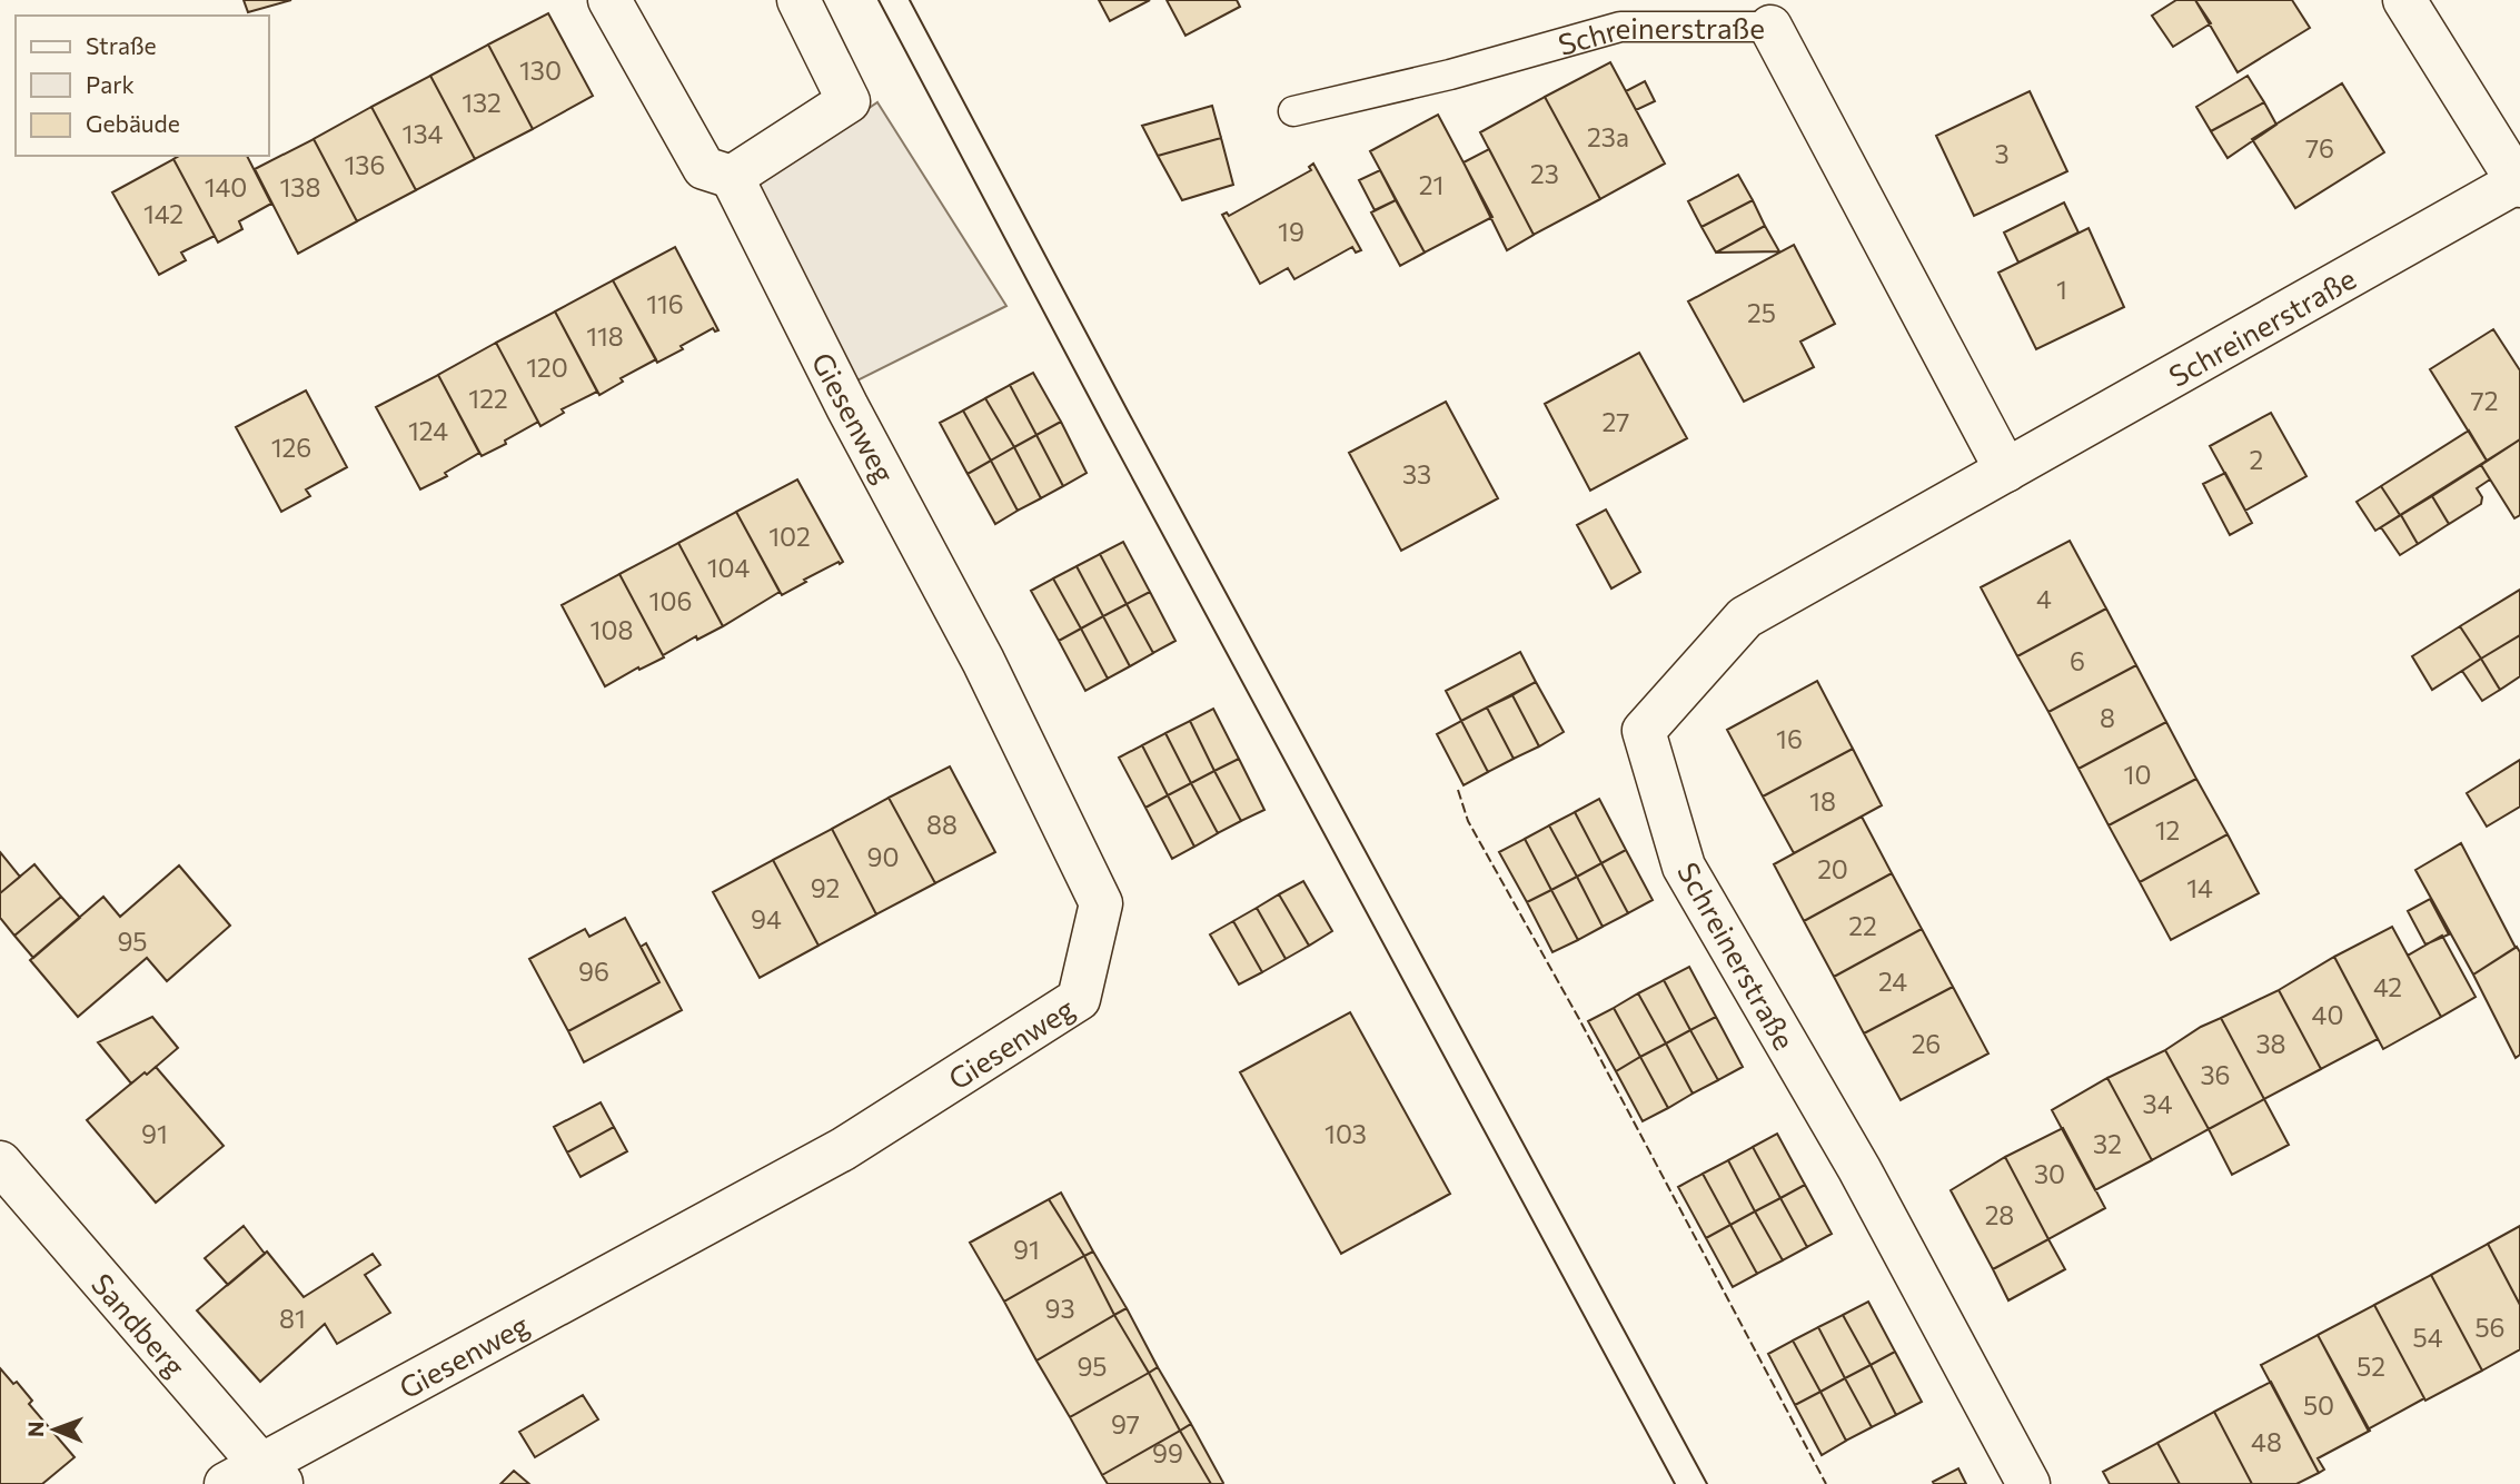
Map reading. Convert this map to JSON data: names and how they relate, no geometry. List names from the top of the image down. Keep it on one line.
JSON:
{"streets":{"street":["Schreinerstraße","Giesenweg","Sandberg"]},"crossings":[["Giesenweg","Sandberg"]],"house_numbers":["130","132","134","23a","76","3","136","23","21","140","138","142","19","1","116","25","118","120","122","72","27","124","126","2","33","102","104","4","106","108","6","8","16","10","18","88","12","90","20","92","14","94","22","95","96","24","42","40","26","38","36","34","91","103","32","30","28","91","93","81","56","54","95","52","50","97","48","99"],"legend":["Straße","Park","Gebäude"],"north":"left"}
